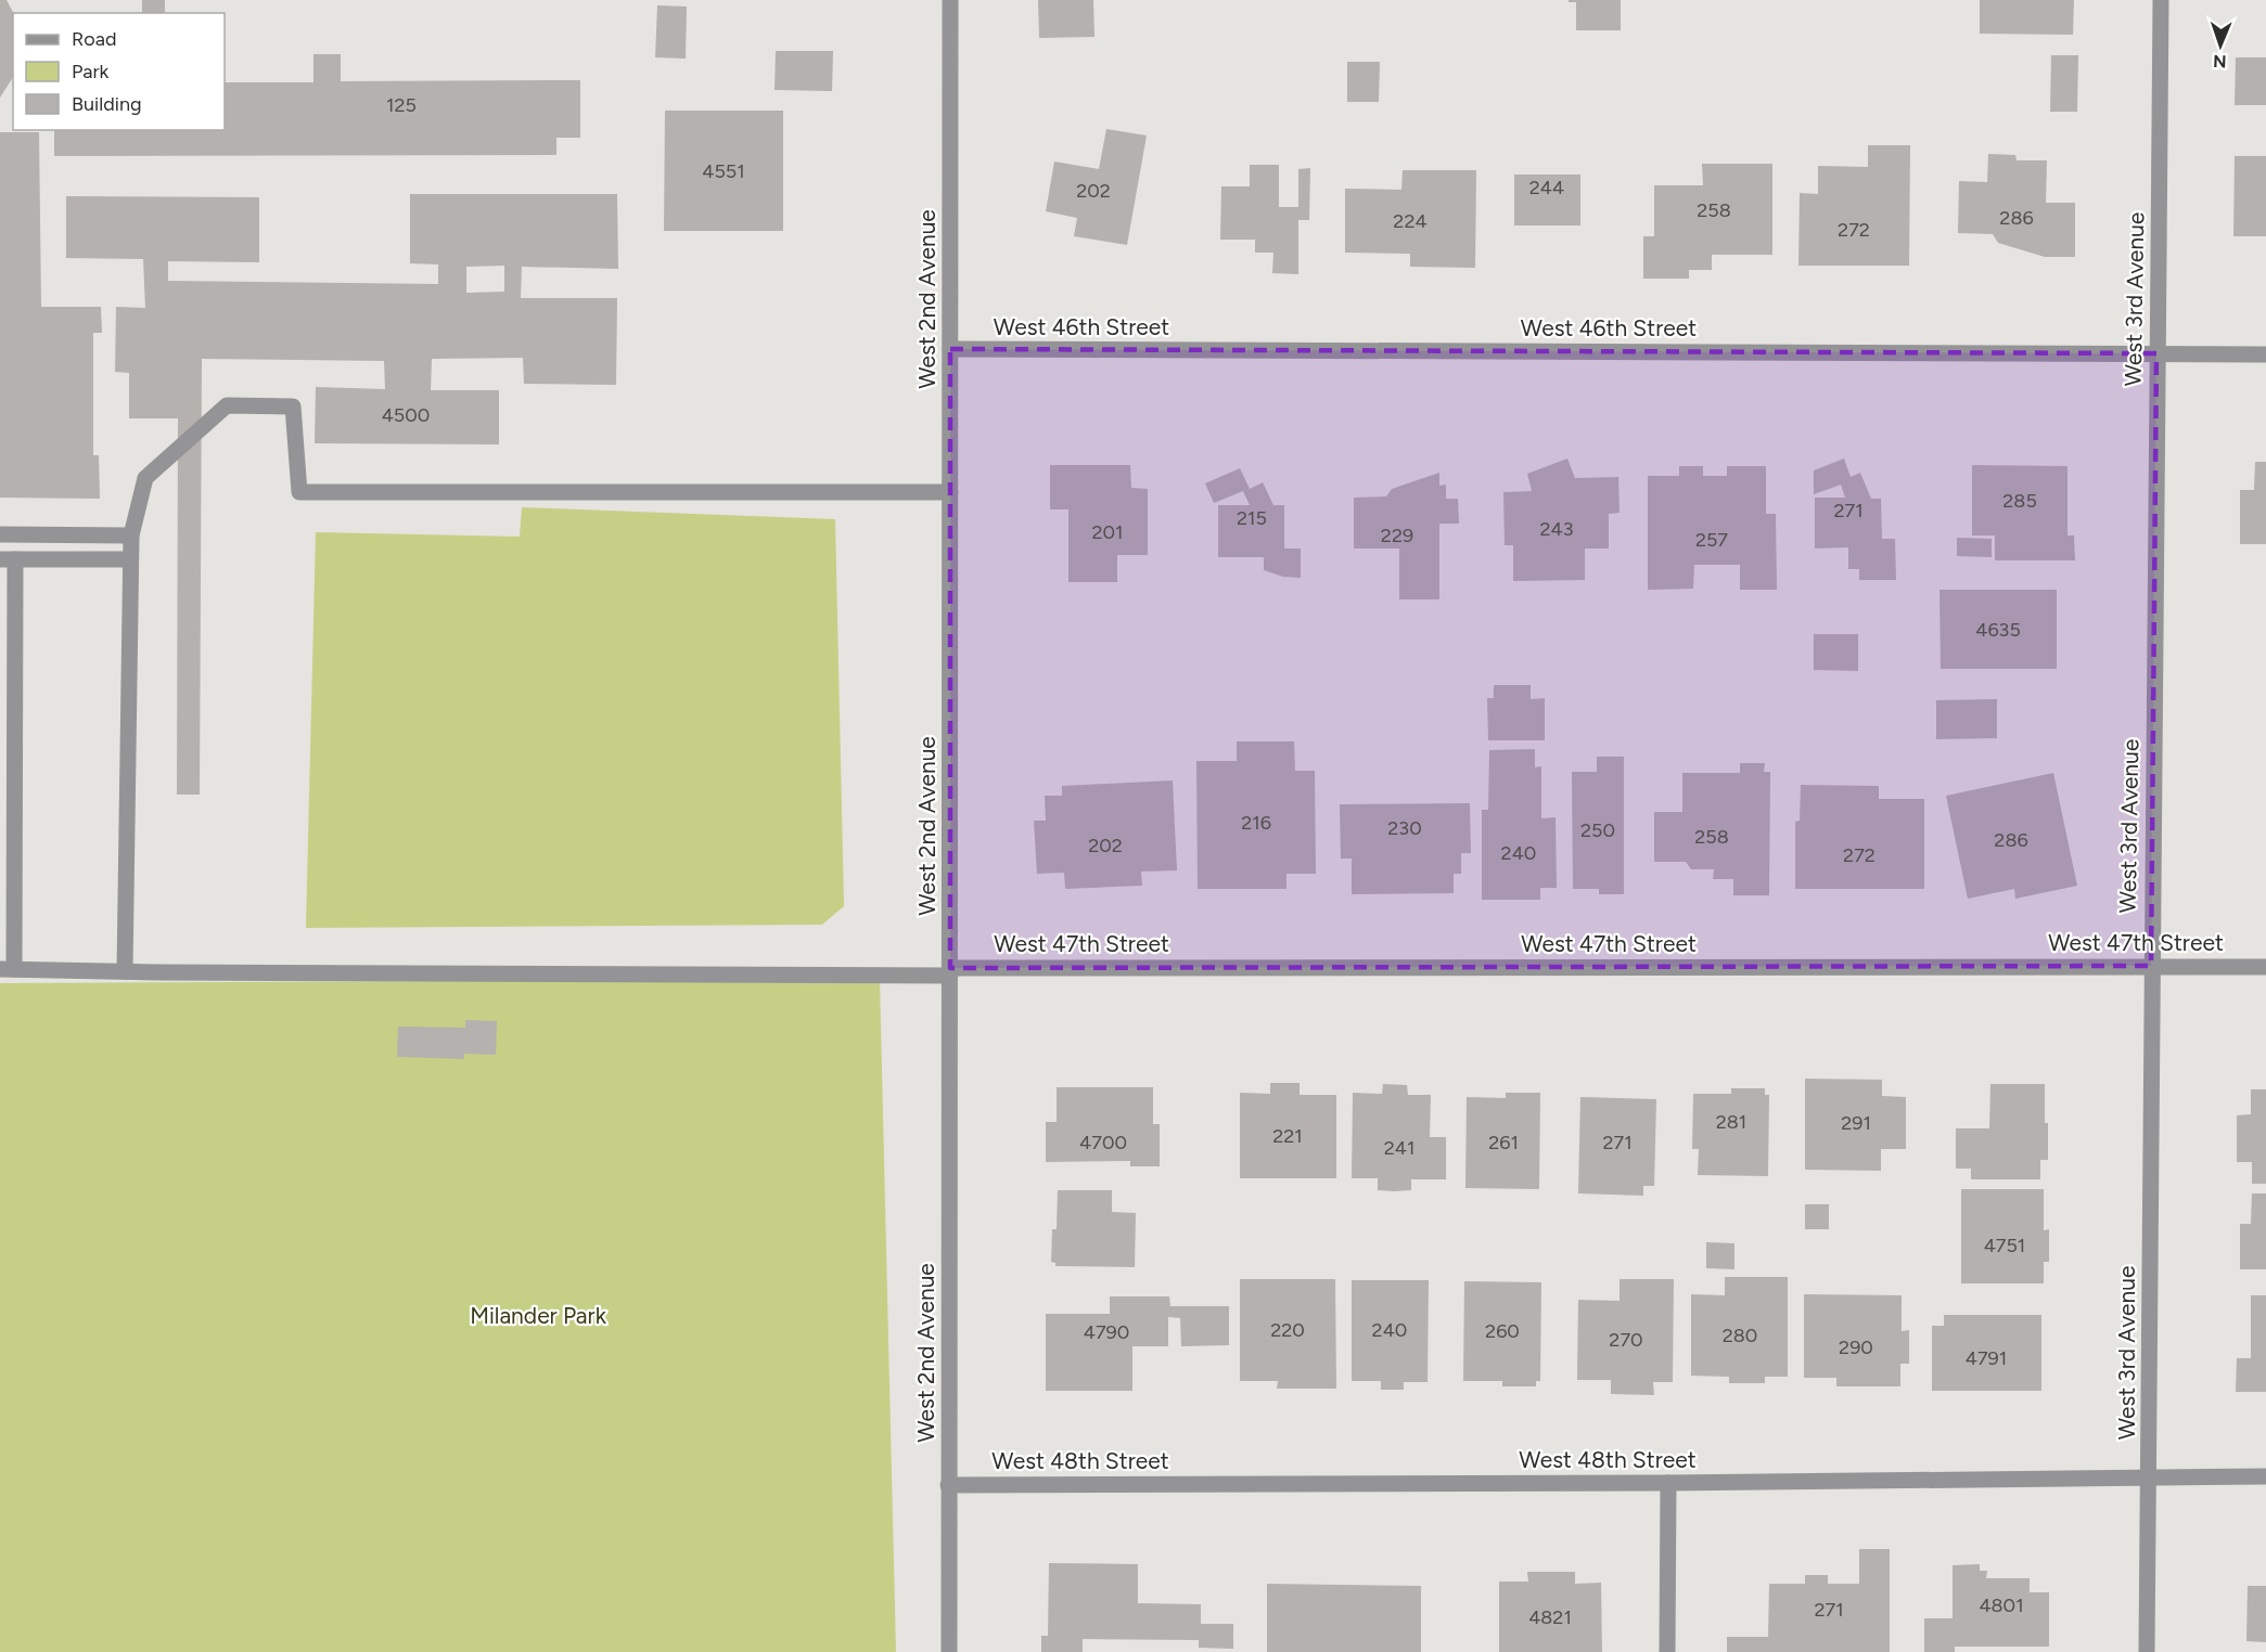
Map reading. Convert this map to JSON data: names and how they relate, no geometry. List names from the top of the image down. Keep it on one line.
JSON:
{"streets":{"street":["West 2nd Avenue","West 3rd Avenue","West 46th Street","West 47th Street","West 48th Street"]},"crossings":[["West 2nd Avenue","West 46th Street"],["West 2nd Avenue","West 47th Street"],["West 2nd Avenue","West 48th Street"],["West 3rd Avenue","West 46th Street"],["West 3rd Avenue","West 47th Street"],["West 3rd Avenue","West 48th Street"]],"parks":["Milander Park"],"house_numbers":["125","4551","244","202","258","286","224","272","4500","285","271","215","243","201","229","257","4635","216","230","250","258","286","202","240","272","281","291","221","4700","261","271","241","4751","220","240","260","4790","280","270","290","4791","4801","271","4821"],"legend":["Road","Park","Building"],"north":"bottom"}
